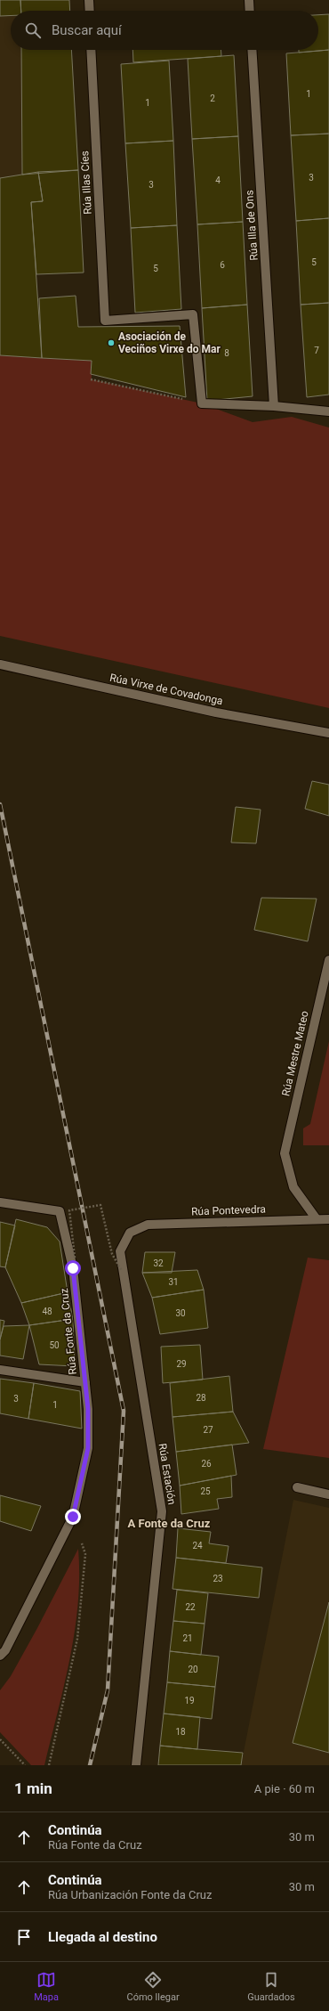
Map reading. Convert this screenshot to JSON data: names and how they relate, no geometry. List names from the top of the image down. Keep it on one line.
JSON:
{"streets":{"street":["Rúa Illas Cíes","Rúa Illa de Ons","Rúa Virxe de Covadonga","Rúa Mestre Mateo","Rúa Pontevedra","Rúa Fonte da Cruz","Rúa Estación"]},"crossings":[["Rúa Mestre Mateo","Rúa Pontevedra"],["Rúa Pontevedra","Rúa Estación"]],"districts":["A Fonte da Cruz"],"places":["Asociación de Veciños Virxe do Mar"],"house_numbers":["1","2","1","3","4","3","5","6","5","7","8","32","31","48","30","50","29","28","3","1","27","26","25","24","23","22","21","20","19","18"],"page":{"search":"Buscar aquí","heading":["1 min","A pie · 60 m"],"list":[["Continúa","Rúa Fonte da Cruz","30 m"],["Continúa","Rúa Urbanización Fonte da Cruz","30 m"],"Llegada al destino"],"nav":["Mapa","Cómo llegar","Guardados"]}}
